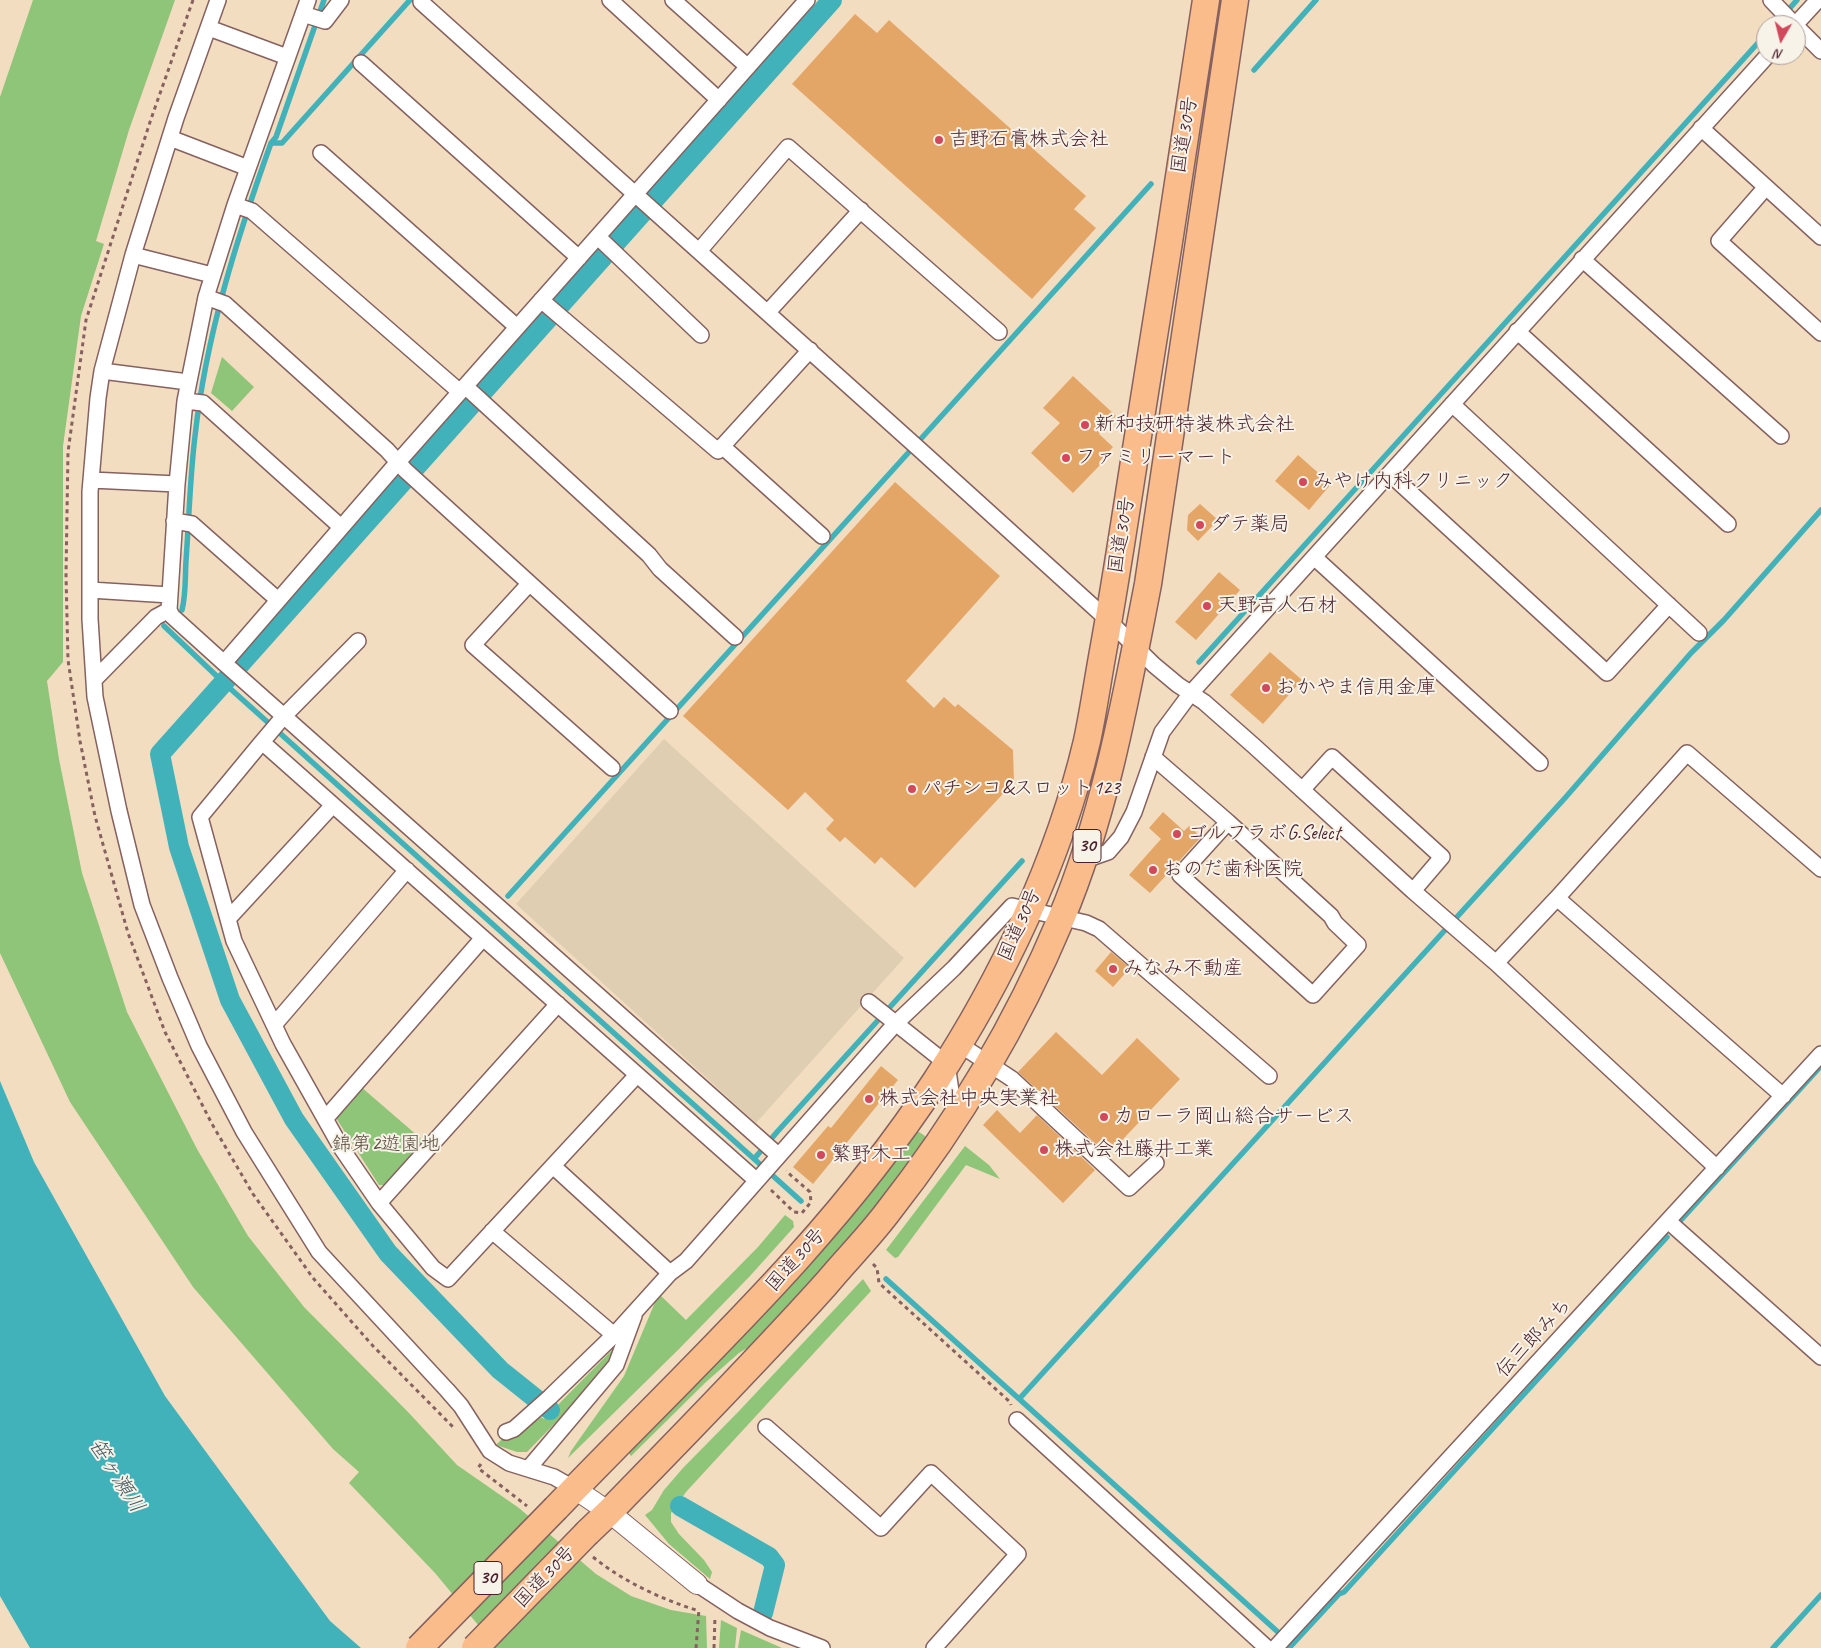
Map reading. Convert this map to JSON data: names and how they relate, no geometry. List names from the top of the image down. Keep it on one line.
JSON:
{"streets":{"highway":["国道30号","30"],"street":["伝三郎みち"]},"water":["笹ヶ瀬川"],"parks":["錦第2遊園地"],"places":["吉野石膏株式会社","新和技研特装株式会社","ファミリーマート","みやけ内科クリニック","ダテ薬局","天野吉人石材","おかやま信用金庫","パチンコ&スロット123","ゴルフラボG.Select","おのだ歯科医院","みなみ不動産","株式会社中央実業社","カローラ岡山総合サービス","株式会社藤井工業","繁野木工"],"north":"bottom"}
